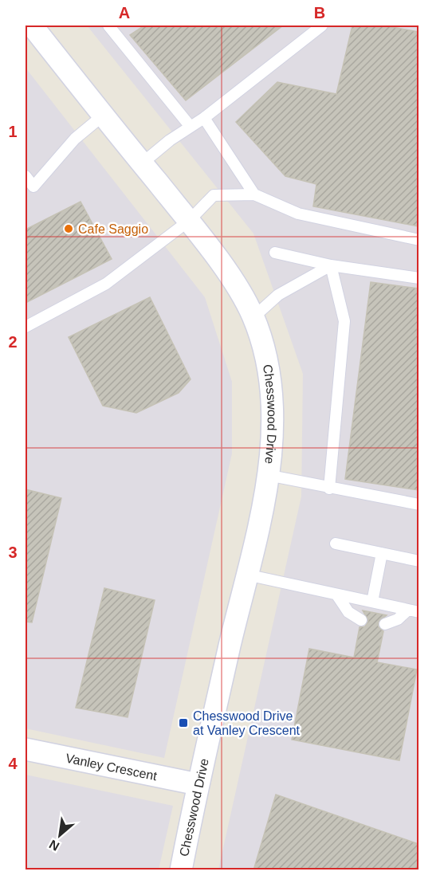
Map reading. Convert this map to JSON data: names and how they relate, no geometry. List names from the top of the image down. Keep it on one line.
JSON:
{"streets":{"street":["Chesswood Drive","Vanley Crescent"]},"crossings":[["Chesswood Drive","Vanley Crescent"]],"places":{"other":["Cafe Saggio"],"transit":["Chesswood Drive at Vanley Crescent"]},"north":"bottom left","grid":{"columns":["A","B"],"rows":["1","2","3","4"]}}
